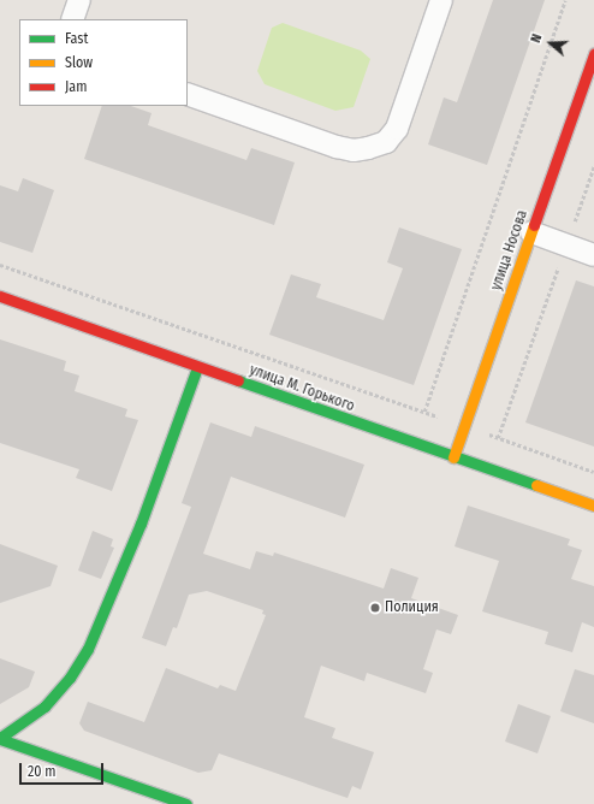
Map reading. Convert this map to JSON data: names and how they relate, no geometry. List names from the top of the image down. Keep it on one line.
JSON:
{"streets":{"street":["улица Носова","улица М. Горького"]},"crossings":[["улица Носова","улица М. Горького"]],"places":["Полиция"],"legend":["Fast","Slow","Jam"],"scale_bar":"20 m","north":"left"}
